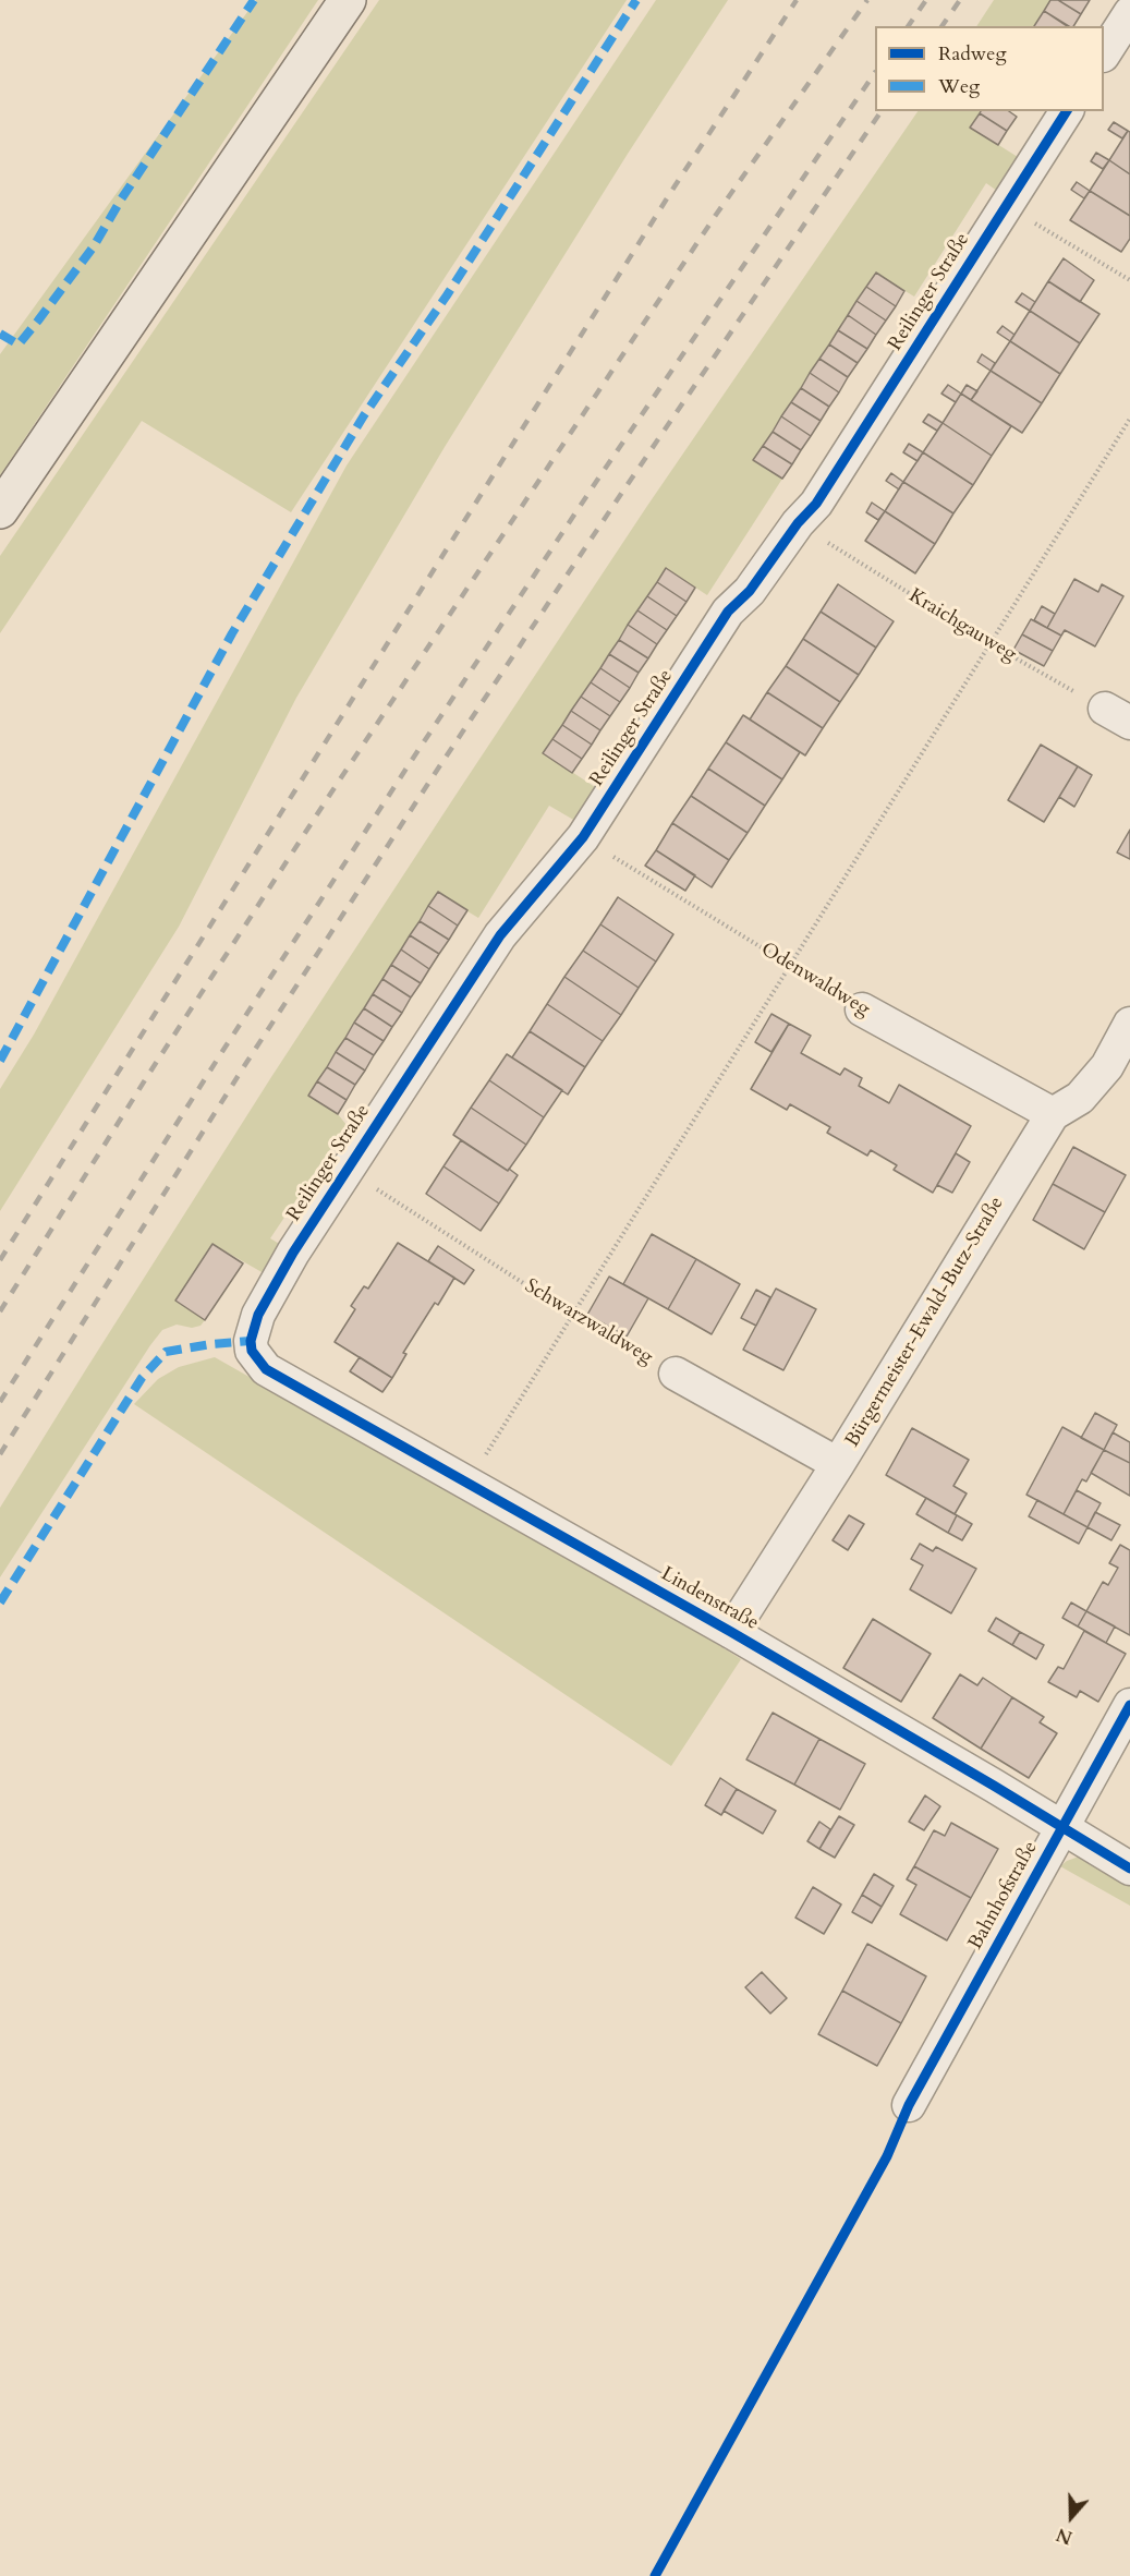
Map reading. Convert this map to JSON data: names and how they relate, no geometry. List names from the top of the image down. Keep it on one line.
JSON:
{"streets":{"street":["Reilinger Straße","Odenwaldweg","Schwarzwaldweg","Bürgermeister-Ewald-Butz-Straße","Lindenstraße","Bahnhofstraße"],"path":["Kraichgauweg"]},"crossings":[["Reilinger Straße","Kraichgauweg"],["Reilinger Straße","Odenwaldweg"],["Reilinger Straße","Schwarzwaldweg"],["Reilinger Straße","Lindenstraße"],["Odenwaldweg","Bürgermeister-Ewald-Butz-Straße"],["Schwarzwaldweg","Bürgermeister-Ewald-Butz-Straße"],["Bürgermeister-Ewald-Butz-Straße","Lindenstraße"],["Lindenstraße","Bahnhofstraße"]],"legend":["Radweg","Weg"],"north":"bottom"}
